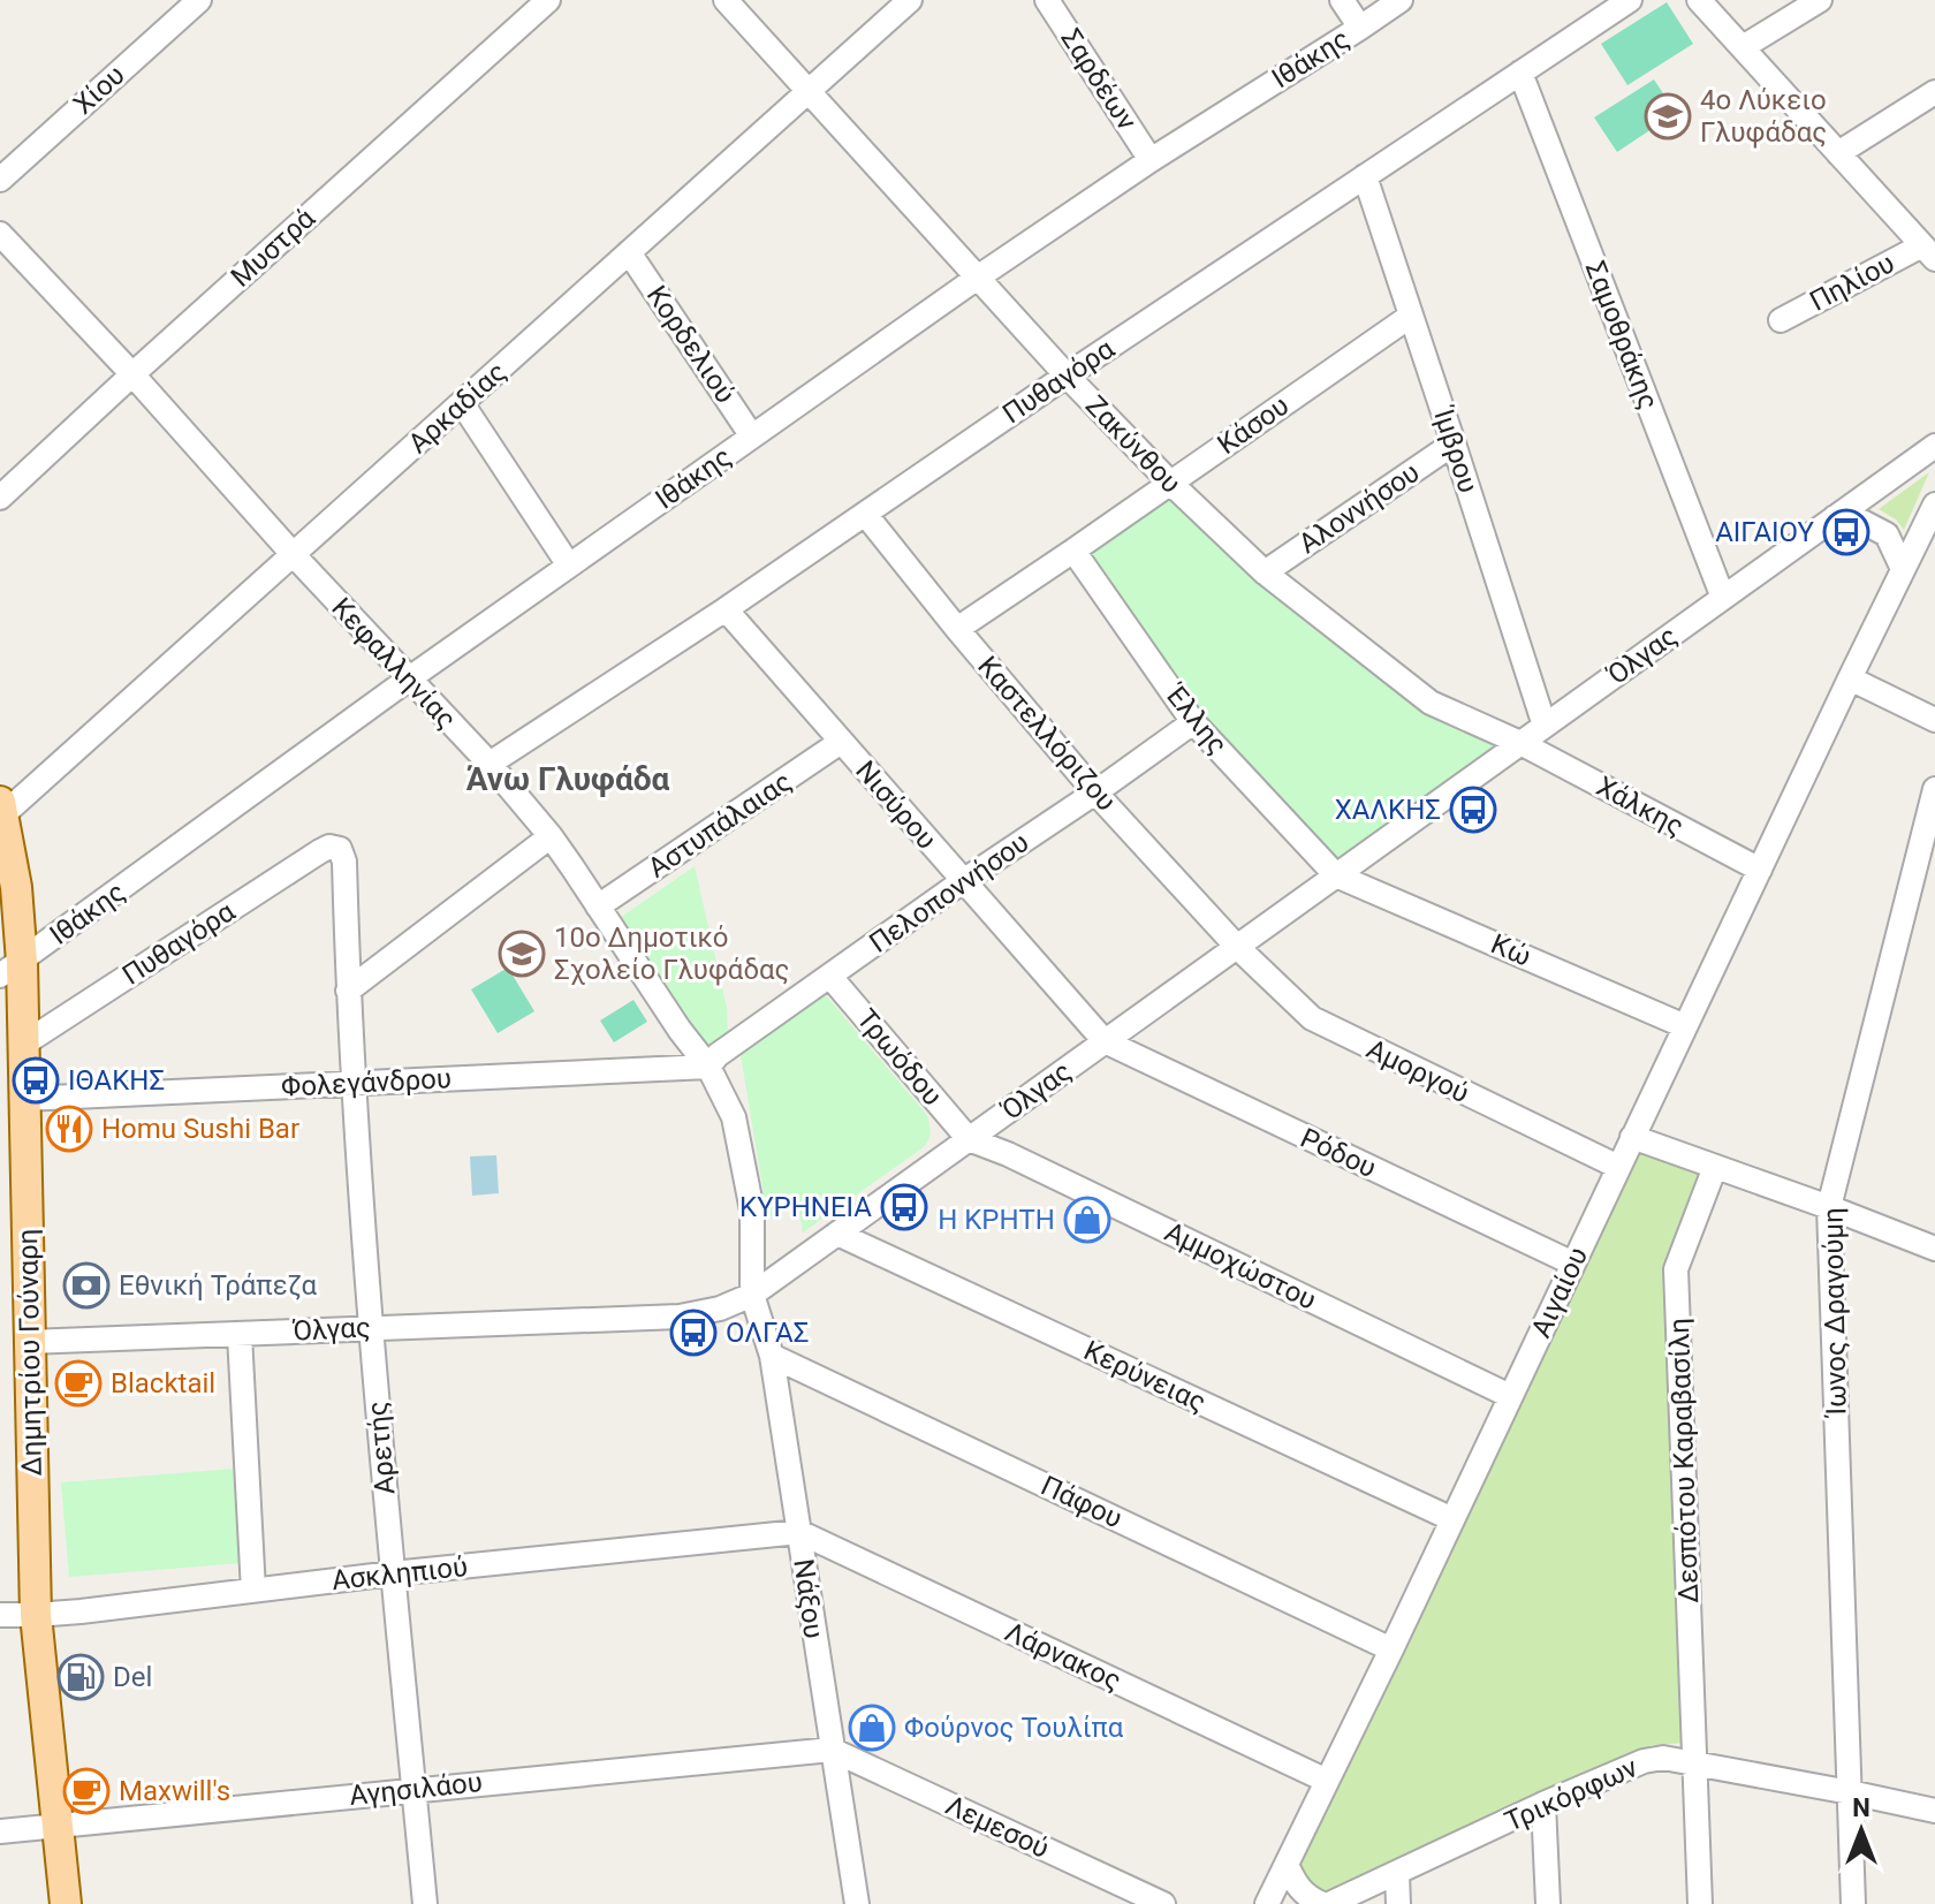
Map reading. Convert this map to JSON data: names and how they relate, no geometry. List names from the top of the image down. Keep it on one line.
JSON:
{"streets":{"main road":["Δημητρίου Γούναρη"],"street":["Ιθάκης","Σαρδέων","Χίου","Μυστρά","Πηλίου","Σαμοθράκης","Κορδελιού","Πυθαγόρα","Αρκαδίας","Κάσου","Ζακύνθου","Ίμβρου","Αλοννήσου","Όλγας","Κεφαλληνίας","Έλλης","Καστελλόριζου","Νισύρου","Χάλκης","Αστυπάλαιας","Πελοποννήσου","Κώ","Τρωόδου","Αμοργού","Φολεγάνδρου","Ρόδου","Αμμοχώστου","Αιγαίου","Ίωνος Δραγούμη","Κερύνειας","Αρετής","Δεσπότου Καραβασίλη","Πάφου","Ασκληπιού","Νάξου","Λάρνακος","Αγησιλάου","Τρικόρφων","Λεμεσού"]},"crossings":[["Ιθάκης","Σαρδέων"],["Ιθάκης","Κορδελιού"],["Ιθάκης","Ζακύνθου"],["Ιθάκης","Κεφαλληνίας"],["Ιθάκης","Δημητρίου Γούναρη"],["Μυστρά","Κεφαλληνίας"],["Σαμοθράκης","Πυθαγόρα"],["Σαμοθράκης","Όλγας"],["Κορδελιού","Αρκαδίας"],["Πυθαγόρα","Ζακύνθου"],["Πυθαγόρα","Ίμβρου"],["Πυθαγόρα","Κεφαλληνίας"],["Πυθαγόρα","Καστελλόριζου"],["Πυθαγόρα","Νισύρου"],["Πυθαγόρα","Δημητρίου Γούναρη"],["Πυθαγόρα","Αρετής"],["Αρκαδίας","Ζακύνθου"],["Αρκαδίας","Κεφαλληνίας"],["Αρκαδίας","Δημητρίου Γούναρη"],["Κάσου","Ζακύνθου"],["Κάσου","Ίμβρου"],["Κάσου","Έλλης"],["Κάσου","Καστελλόριζου"],["Ζακύνθου","Αλοννήσου"],["Ζακύνθου","Όλγας"],["Ζακύνθου","Χάλκης"],["Ίμβρου","Αλοννήσου"],["Ίμβρου","Όλγας"],["Όλγας","Κεφαλληνίας"],["Όλγας","Έλλης"],["Όλγας","Καστελλόριζου"],["Όλγας","Νισύρου"],["Όλγας","Χάλκης"],["Όλγας","Κώ"],["Όλγας","Τρωόδου"],["Όλγας","Αμοργού"],["Όλγας","Ρόδου"],["Όλγας","Αμμοχώστου"],["Όλγας","Δημητρίου Γούναρη"],["Όλγας","Κερύνειας"],["Όλγας","Αρετής"],["Όλγας","Νάξου"],["Κεφαλληνίας","Αστυπάλαιας"],["Κεφαλληνίας","Πελοποννήσου"],["Κεφαλληνίας","Φολεγάνδρου"],["Κεφαλληνίας","Νάξου"],["Έλλης","Πελοποννήσου"],["Έλλης","Κώ"],["Καστελλόριζου","Πελοποννήσου"],["Καστελλόριζου","Αμοργού"],["Νισύρου","Αστυπάλαιας"],["Νισύρου","Πελοποννήσου"],["Νισύρου","Ρόδου"],["Χάλκης","Αιγαίου"],["Πελοποννήσου","Τρωόδου"],["Πελοποννήσου","Φολεγάνδρου"],["Κώ","Αιγαίου"],["Τρωόδου","Αμμοχώστου"],["Αμοργού","Αιγαίου"],["Φολεγάνδρου","Δημητρίου Γούναρη"],["Φολεγάνδρου","Αρετής"],["Ρόδου","Αιγαίου"],["Αμμοχώστου","Αιγαίου"],["Αιγαίου","Κερύνειας"],["Αιγαίου","Πάφου"],["Αιγαίου","Λάρνακος"],["Ίωνος Δραγούμη","Τρικόρφων"],["Δημητρίου Γούναρη","Ασκληπιού"],["Δημητρίου Γούναρη","Αγησιλάου"],["Αρετής","Ασκληπιού"],["Αρετής","Αγησιλάου"],["Δεσπότου Καραβασίλη","Τρικόρφων"],["Πάφου","Νάξου"],["Ασκληπιού","Νάξου"],["Ασκληπιού","Λάρνακος"],["Νάξου","Λάρνακος"],["Νάξου","Αγησιλάου"],["Νάξου","Λεμεσού"],["Αγησιλάου","Λεμεσού"]],"districts":["Άνω Γλυφάδα"],"places":{"school or university":["4ο Λύκειο Γλυφάδας","10o Δημοτικό Σχολείο Γλυφάδας"],"bus stop":["ΑΙΓΑΙΟΥ","ΧΑΛΚΗΣ","ΙΘΑΚΗΣ","ΚΥΡΗΝΕΙΑ","ΟΛΓΑΣ"],"restaurant":["Homu Sushi Bar"],"shop":["Η ΚΡΗΤΗ","Φούρνος Τουλίπα"],"bank":["Εθνική Τράπεζα"],"cafe":["Blacktail","Maxwill's"],"fuel station":["Del"]},"north":"top"}
